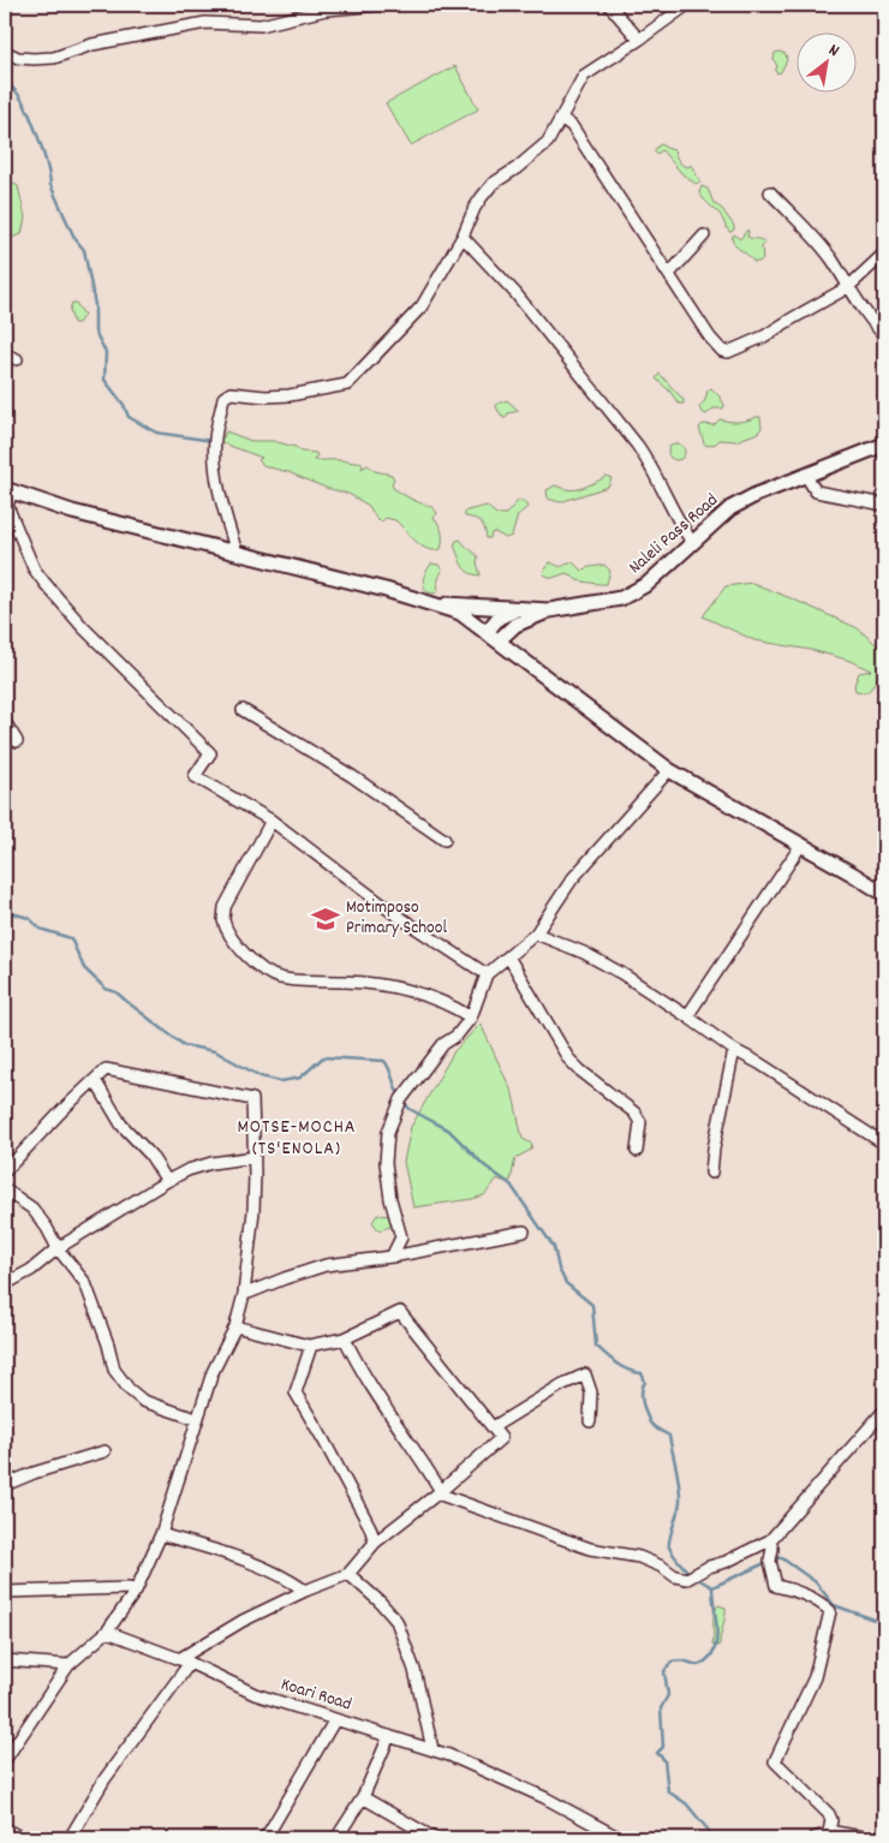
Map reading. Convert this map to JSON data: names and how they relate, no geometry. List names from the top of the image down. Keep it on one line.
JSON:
{"streets":{"main road":["Naleli Pass Road"],"street":["Koari Road"]},"districts":["MOTSE-MOCHA (TS'ENOLA)"],"places":{"school or university":["Motimposo Primary School"]},"north":"top right"}
